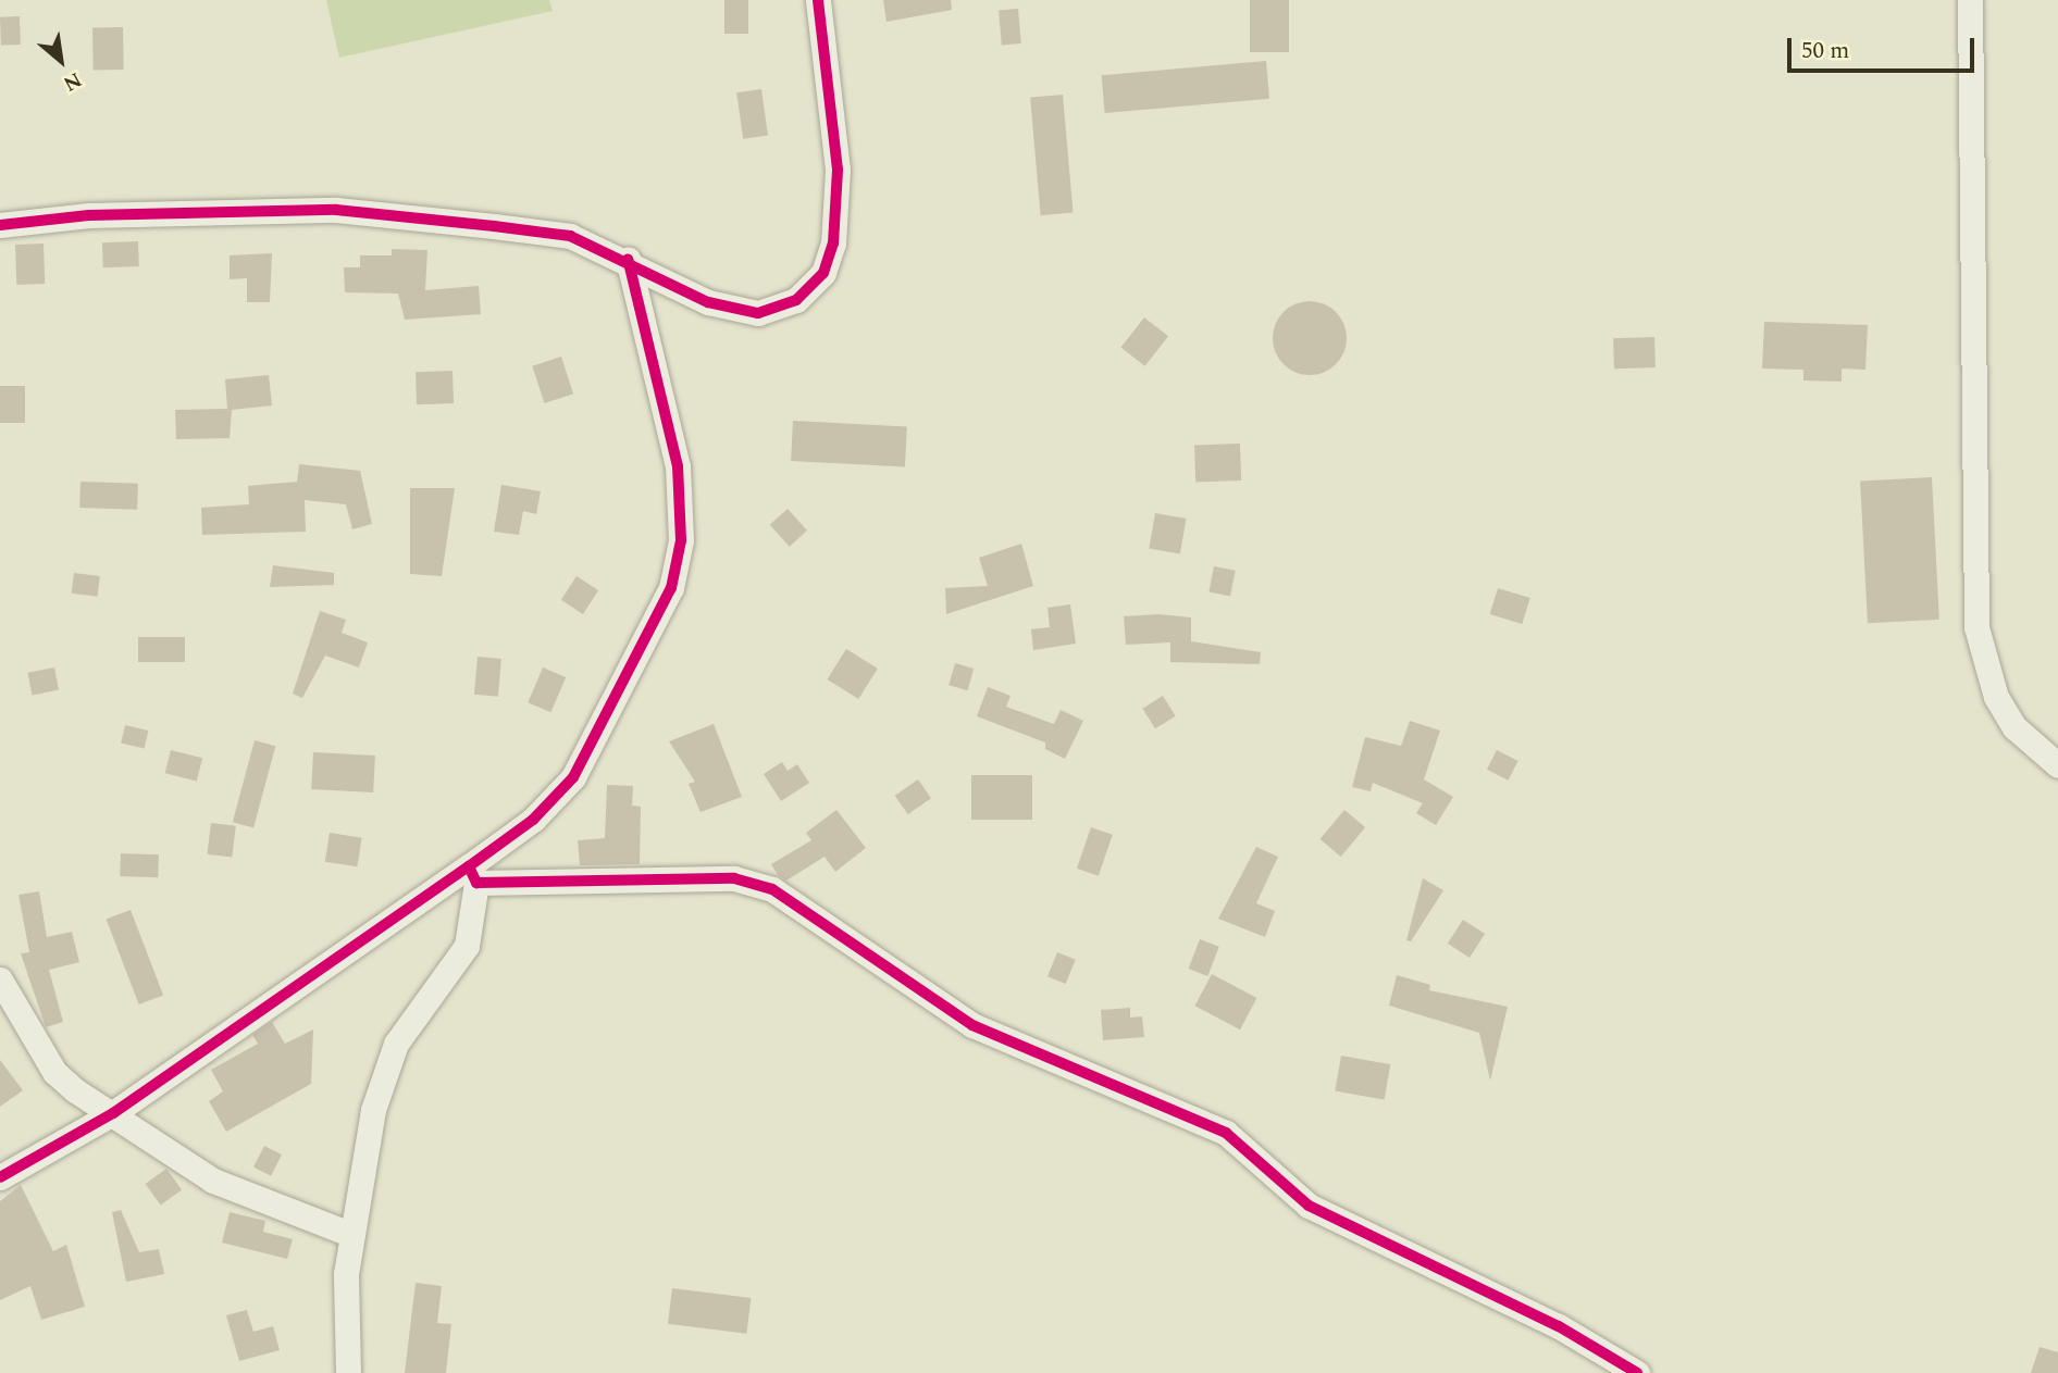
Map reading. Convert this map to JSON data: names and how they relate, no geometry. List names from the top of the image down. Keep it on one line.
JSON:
{"scale_bar":"50 m","north":"bottom right"}
